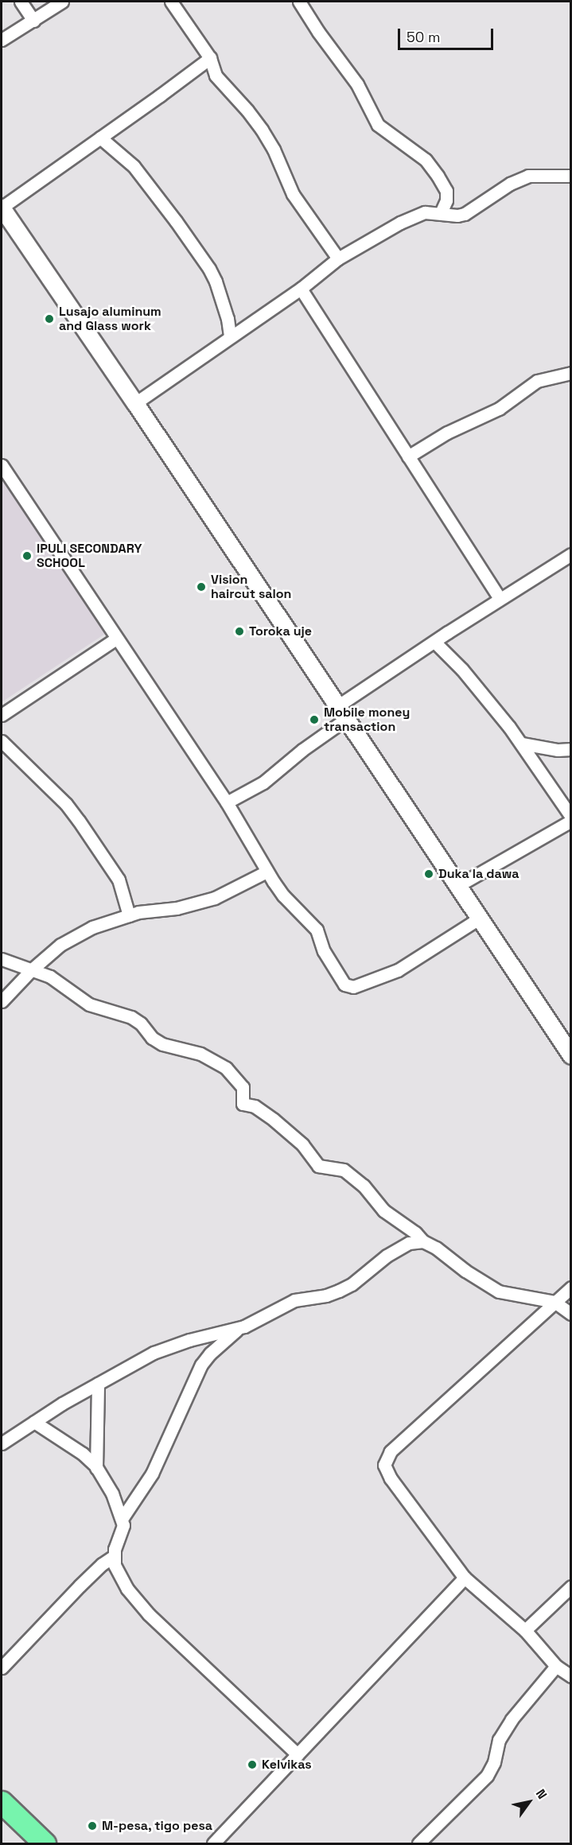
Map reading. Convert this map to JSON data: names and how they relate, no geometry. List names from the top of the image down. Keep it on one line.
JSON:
{"places":["Lusajo aluminum and Glass work","IPULI SECONDARY SCHOOL","Vision haircut salon","Toroka uje","Mobile money transaction","Duka la dawa","Kelvikas","M-pesa, tigo pesa"],"scale_bar":"50 m","north":"top right"}
